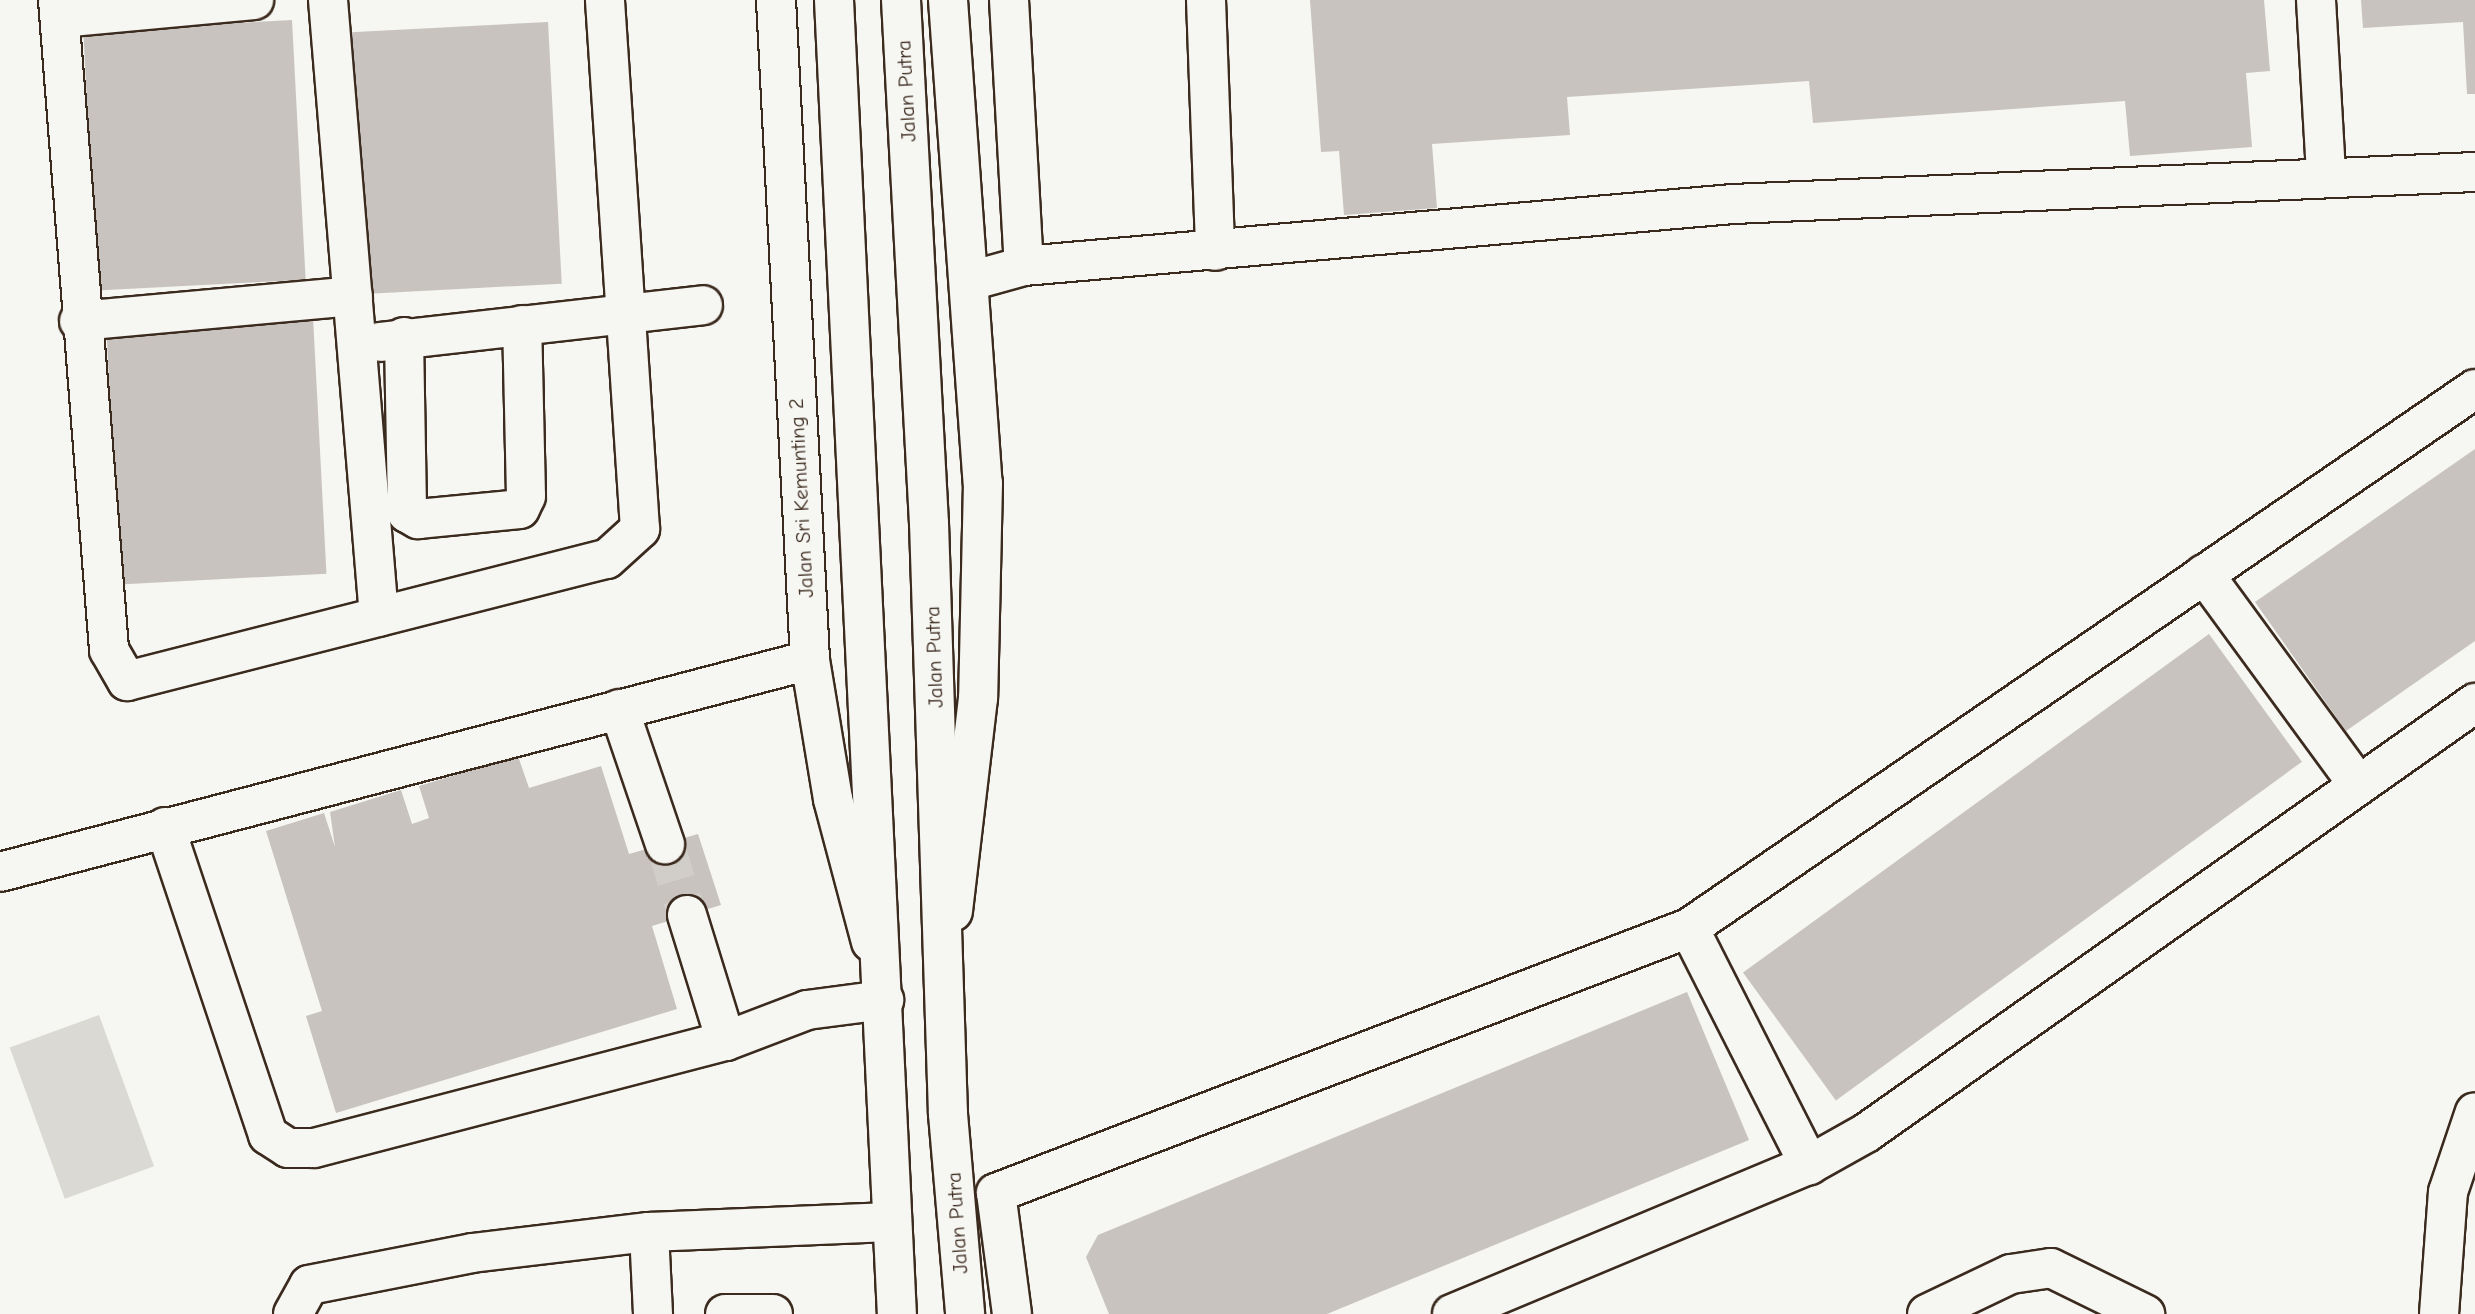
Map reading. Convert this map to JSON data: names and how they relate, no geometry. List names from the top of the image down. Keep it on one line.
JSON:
{"streets":{"street":["Jalan Putra","Jalan Sri Kemunting 2"]}}
